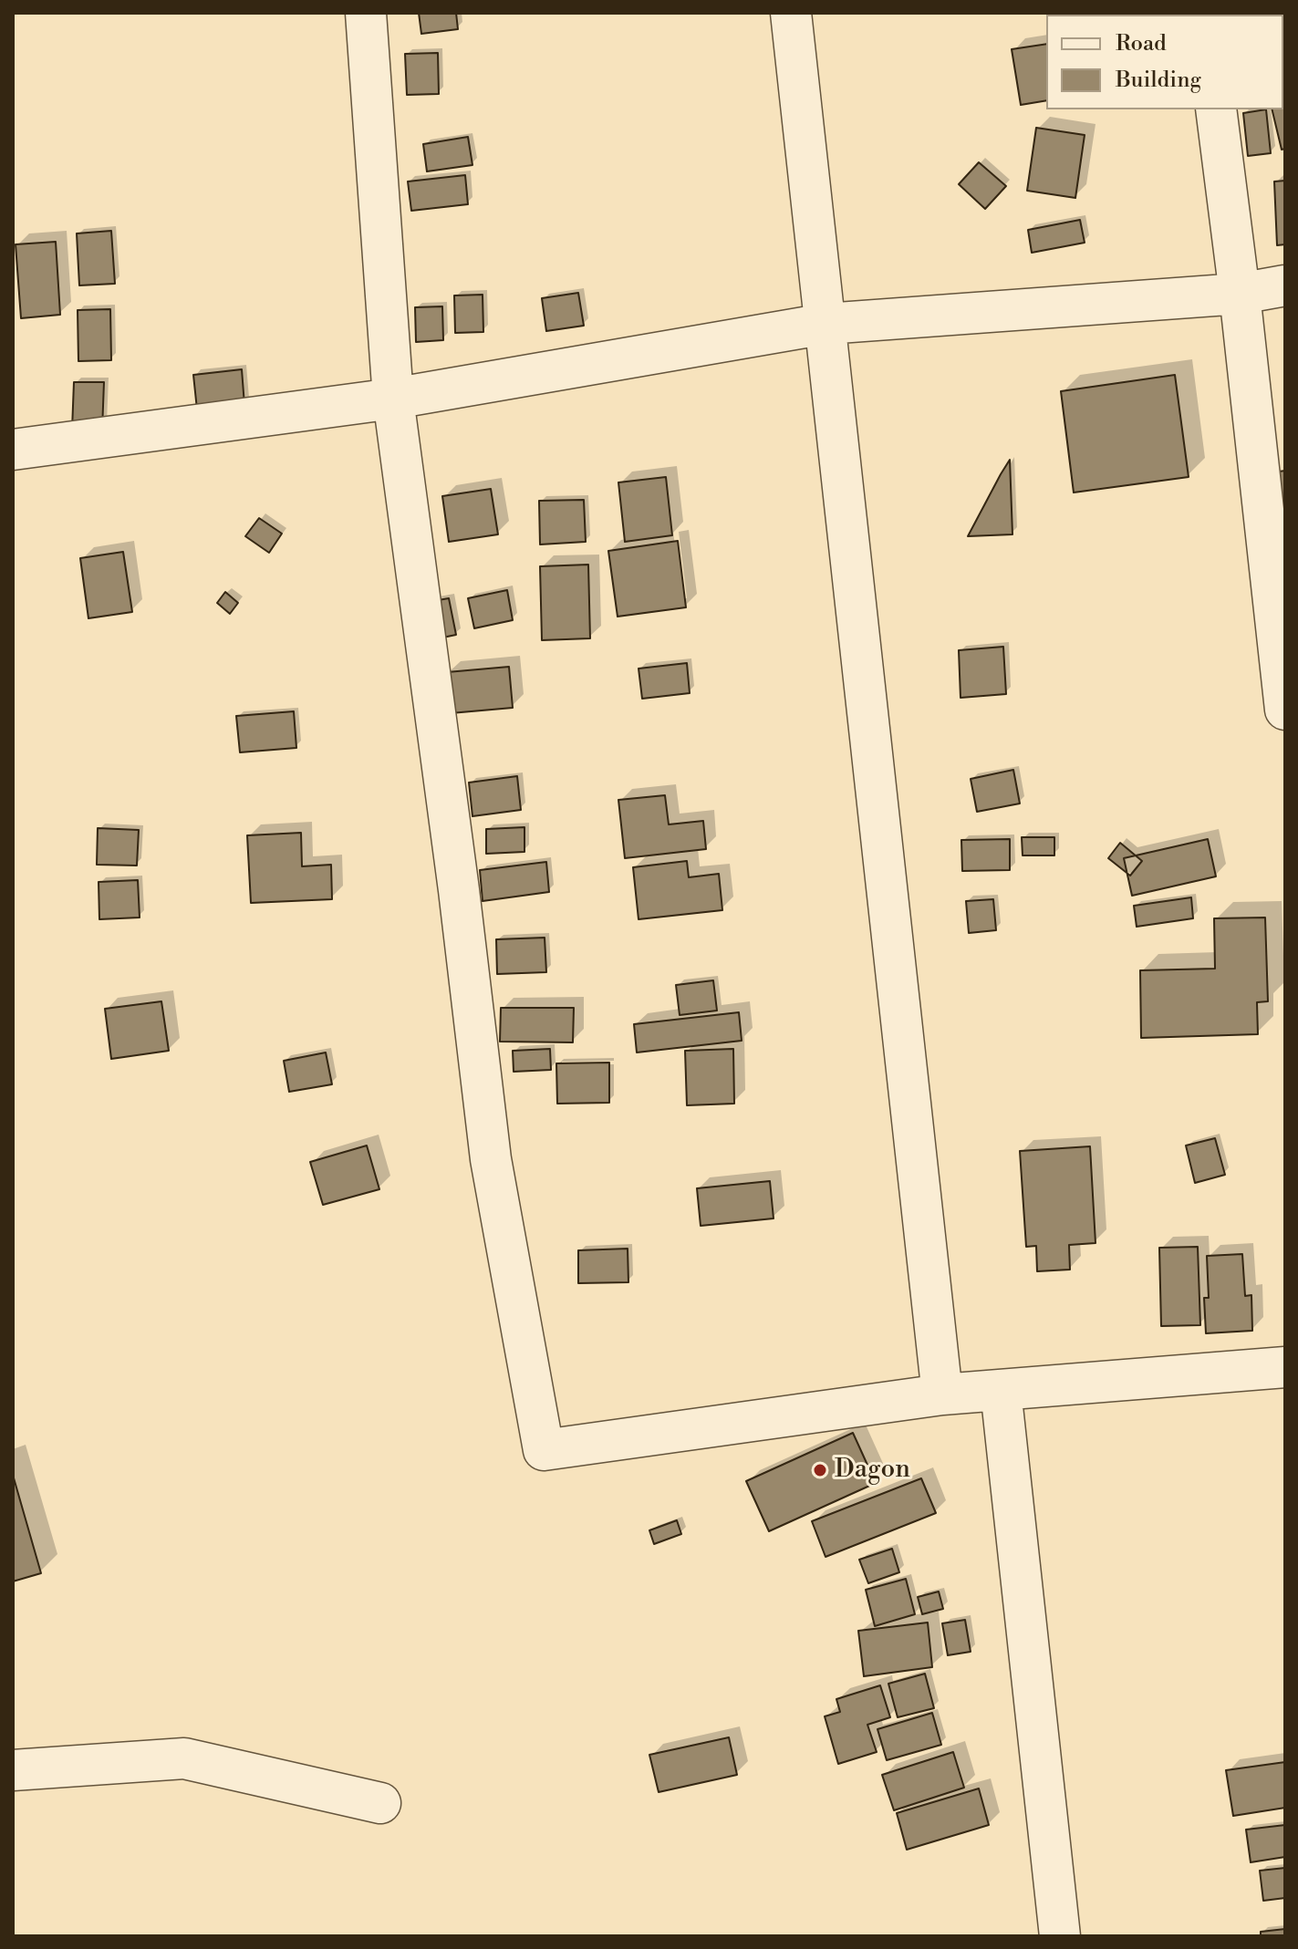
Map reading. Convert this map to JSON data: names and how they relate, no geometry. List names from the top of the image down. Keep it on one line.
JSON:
{"places":["Dagon"],"legend":["Road","Building"]}
